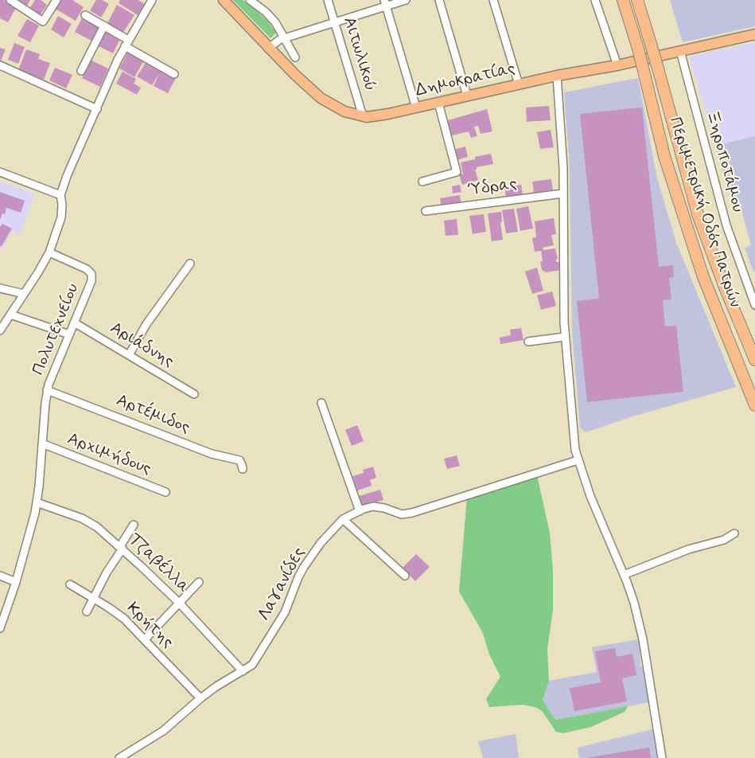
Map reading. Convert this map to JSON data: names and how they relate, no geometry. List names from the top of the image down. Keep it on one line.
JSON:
{"streets":{"highway":["Περιμετρική Οδός Πατρών"],"main road":["Δημοκρατίας"],"street":["Αιτωλικού","Ξηροποτάμου","Ύδρας","Πολυτεχνείου","Αριάδνης","Αρτέμιδος","Αρχιμήδους","Τζαβέλλα","Λαγανίδες","Κρήτης"]},"crossings":[["Αιτωλικού","Δημοκρατίας"],["Δημοκρατίας","Ξηροποτάμου"],["Πολυτεχνείου","Αριάδνης"],["Πολυτεχνείου","Αρτέμιδος"],["Πολυτεχνείου","Αρχιμήδους"],["Πολυτεχνείου","Τζαβέλλα"],["Τζαβέλλα","Λαγανίδες"],["Λαγανίδες","Κρήτης"]]}
